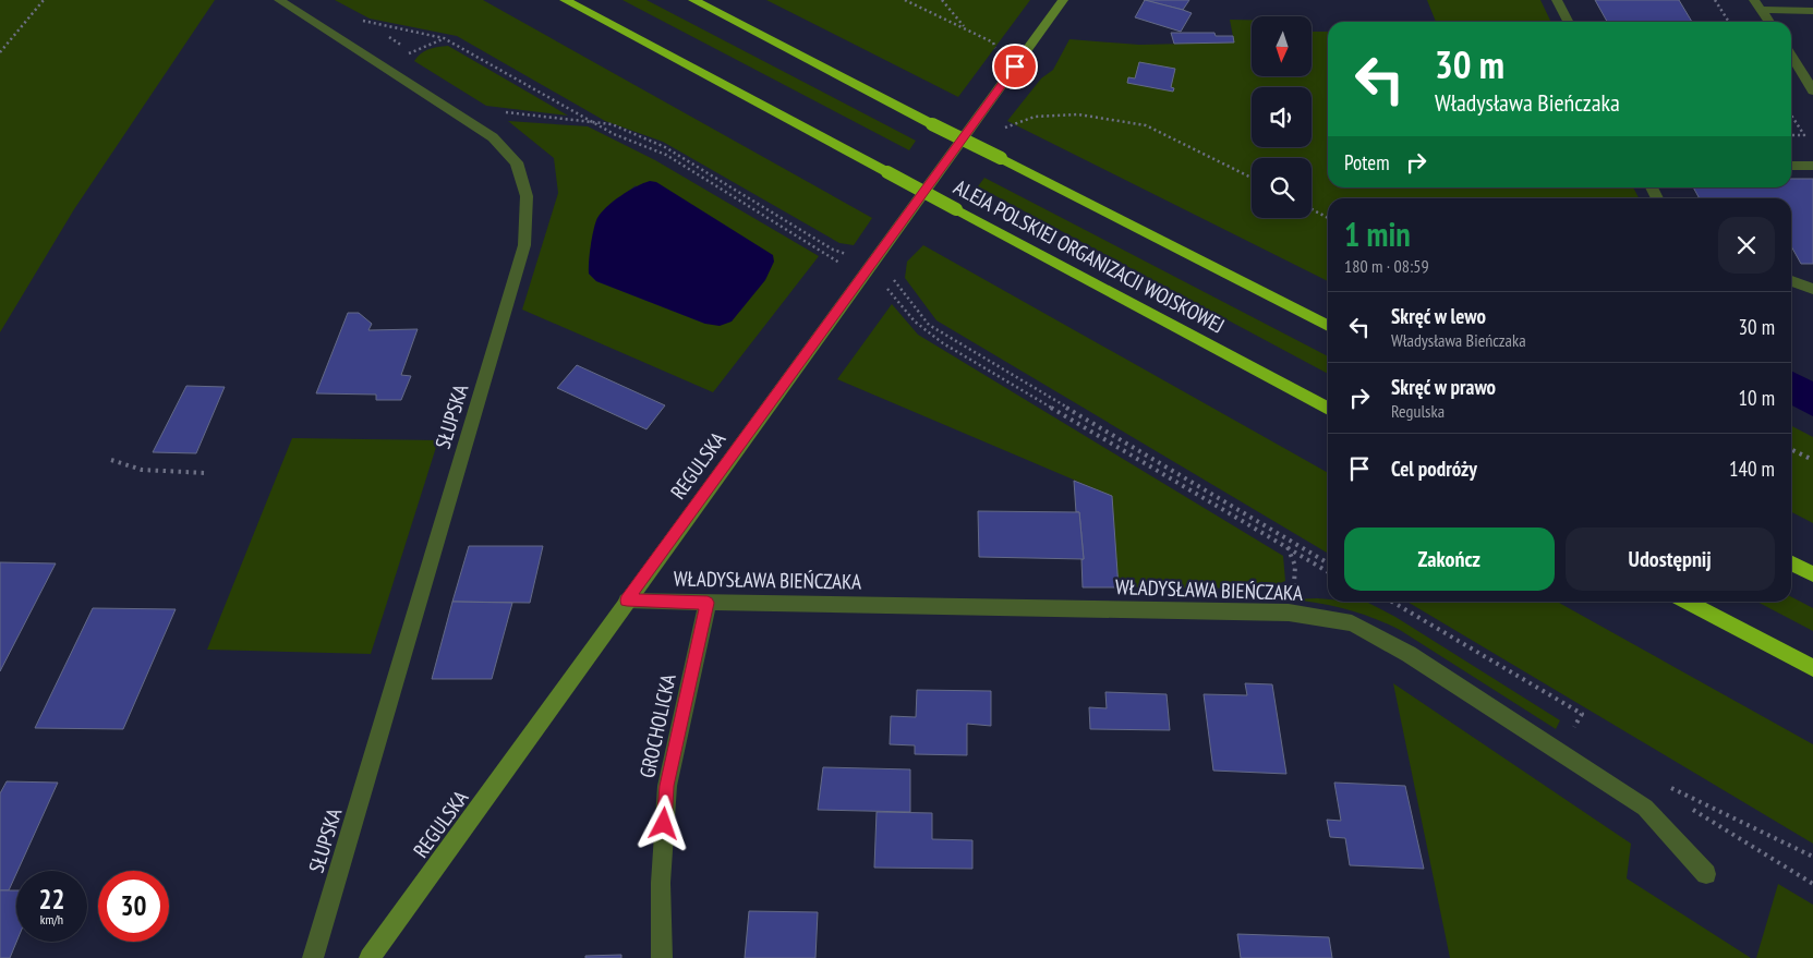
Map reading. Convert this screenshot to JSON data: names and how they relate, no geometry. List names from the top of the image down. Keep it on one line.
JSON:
{"streets":{"highway":["ALEJA POLSKIEJ ORGANIZACJI WOJSKOWEJ"],"street":["SŁUPSKA","REGULSKA","WŁADYSŁAWA BIEŃCZAKA","GROCHOLICKA"]},"crossings":[["REGULSKA","WŁADYSŁAWA BIEŃCZAKA"],["WŁADYSŁAWA BIEŃCZAKA","GROCHOLICKA"]],"north":"bottom","page":{"turn":["30 m","Władysława Bieńczaka"],"then":"Potem","heading":["1 min","180 m · 08:59"],"list":[{"name":"Skręć w lewo","note":"Władysława Bieńczaka","value":"30 m"},{"name":"Skręć w prawo","note":"Regulska","value":"10 m"},{"name":"Cel podróży","value":"140 m"}],"buttons":["Zakończ","Udostępnij"],"speed":"22 km/h","limit":"30"}}
